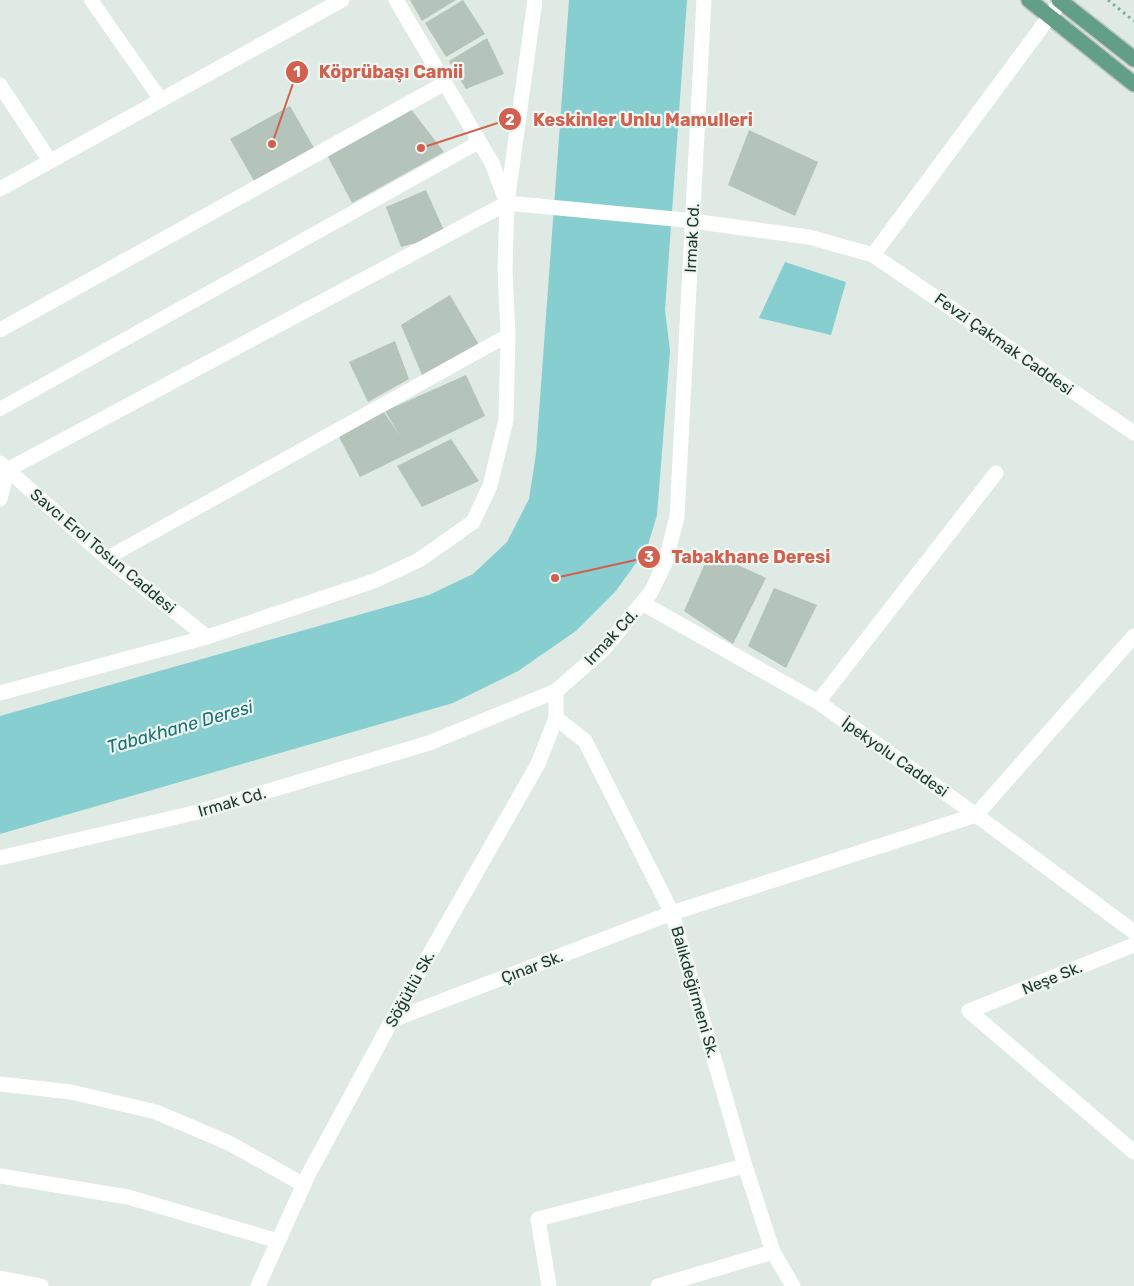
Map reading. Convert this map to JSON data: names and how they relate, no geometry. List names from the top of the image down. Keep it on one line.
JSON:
{"streets":{"street":["Irmak Cd.","Fevzi Çakmak Caddesi","Savcı Erol Tosun Caddesi","İpekyolu Caddesi","Çınar Sk.","Neşe Sk.","Söğütlü Sk.","Balıkdeğirmeni Sk."]},"crossings":[["Irmak Cd.","Fevzi Çakmak Caddesi"],["Irmak Cd.","İpekyolu Caddesi"],["Irmak Cd.","Söğütlü Sk."],["İpekyolu Caddesi","Çınar Sk."],["Çınar Sk.","Söğütlü Sk."],["Çınar Sk.","Balıkdeğirmeni Sk."],["Söğütlü Sk.","Balıkdeğirmeni Sk."]],"water":["Tabakhane Deresi"],"places":["Köprübaşı Camii","Keskinler Unlu Mamulleri","Tabakhane Deresi"]}
